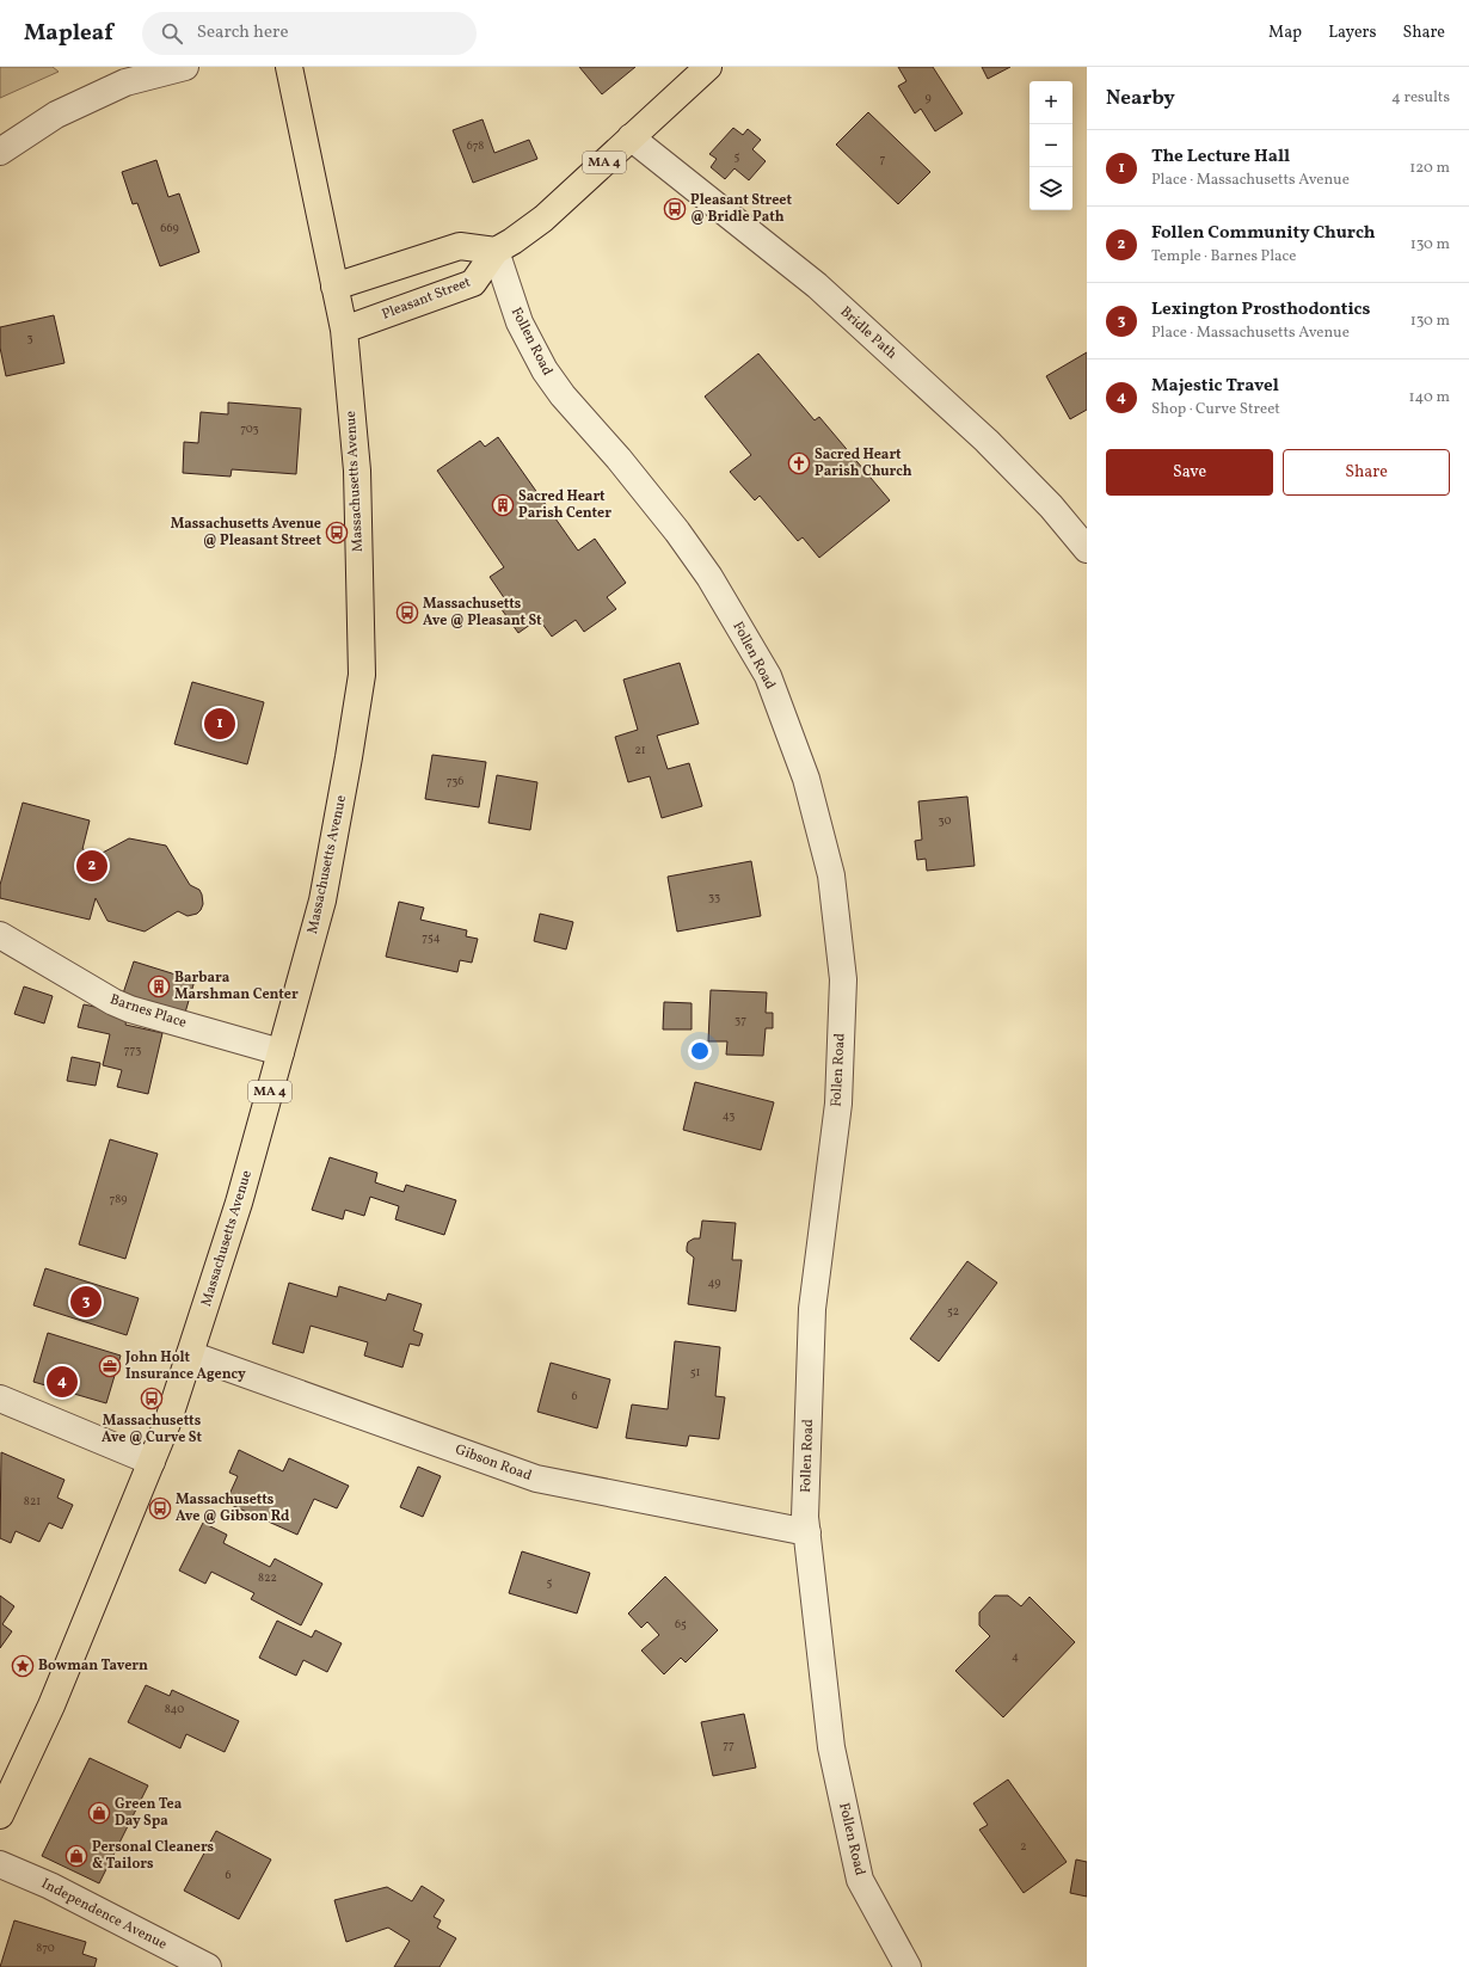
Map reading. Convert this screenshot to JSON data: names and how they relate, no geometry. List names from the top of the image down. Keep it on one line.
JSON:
{"streets":{"main road":["MA 4","Pleasant Street","Massachusetts Avenue"],"street":["Bridle Path","Follen Road","Barnes Place","Gibson Road","Independence Avenue"]},"crossings":[["Pleasant Street","Bridle Path"],["Pleasant Street","Follen Road"],["Pleasant Street","Massachusetts Avenue"],["Follen Road","Gibson Road"],["Massachusetts Avenue","Barnes Place"],["Massachusetts Avenue","Gibson Road"]],"places":{"bus stop":["Pleasant Street @ Bridle Path","Massachusetts Avenue @ Pleasant Street","Massachusetts Ave @ Pleasant St","Massachusetts Ave @ Curve St","Massachusetts Ave @ Gibson Rd"],"church":["Sacred Heart Parish Church"],"building":["Sacred Heart Parish Center","Barbara Marshman Center"],"office":["John Holt Insurance Agency"],"place":["Bowman Tavern"],"shop":["Green Tea Day Spa","Personal Cleaners & Tailors"]},"house_numbers":["9","678","5","7","669","3","703","21","736","30","33","754","37","773","43","789","49","52","51","6","821","822","5","65","4","840","77","2","6","870"],"page":{"header":"Mapleaf","search":"Search here","nav":["Map","Layers","Share"],"heading":["Nearby","4 results"],"map_buttons":["+","−"],"list":[{"mark":"1","name":"The Lecture Hall","note":"Place · Massachusetts Avenue","value":"120 m"},{"mark":"2","name":"Follen Community Church","note":"Temple · Barnes Place","value":"130 m"},{"mark":"3","name":"Lexington Prosthodontics","note":"Place · Massachusetts Avenue","value":"130 m"},{"mark":"4","name":"Majestic Travel","note":"Shop · Curve Street","value":"140 m"}],"buttons":["Save","Share"],"pins":["1","2","3","4"]}}
